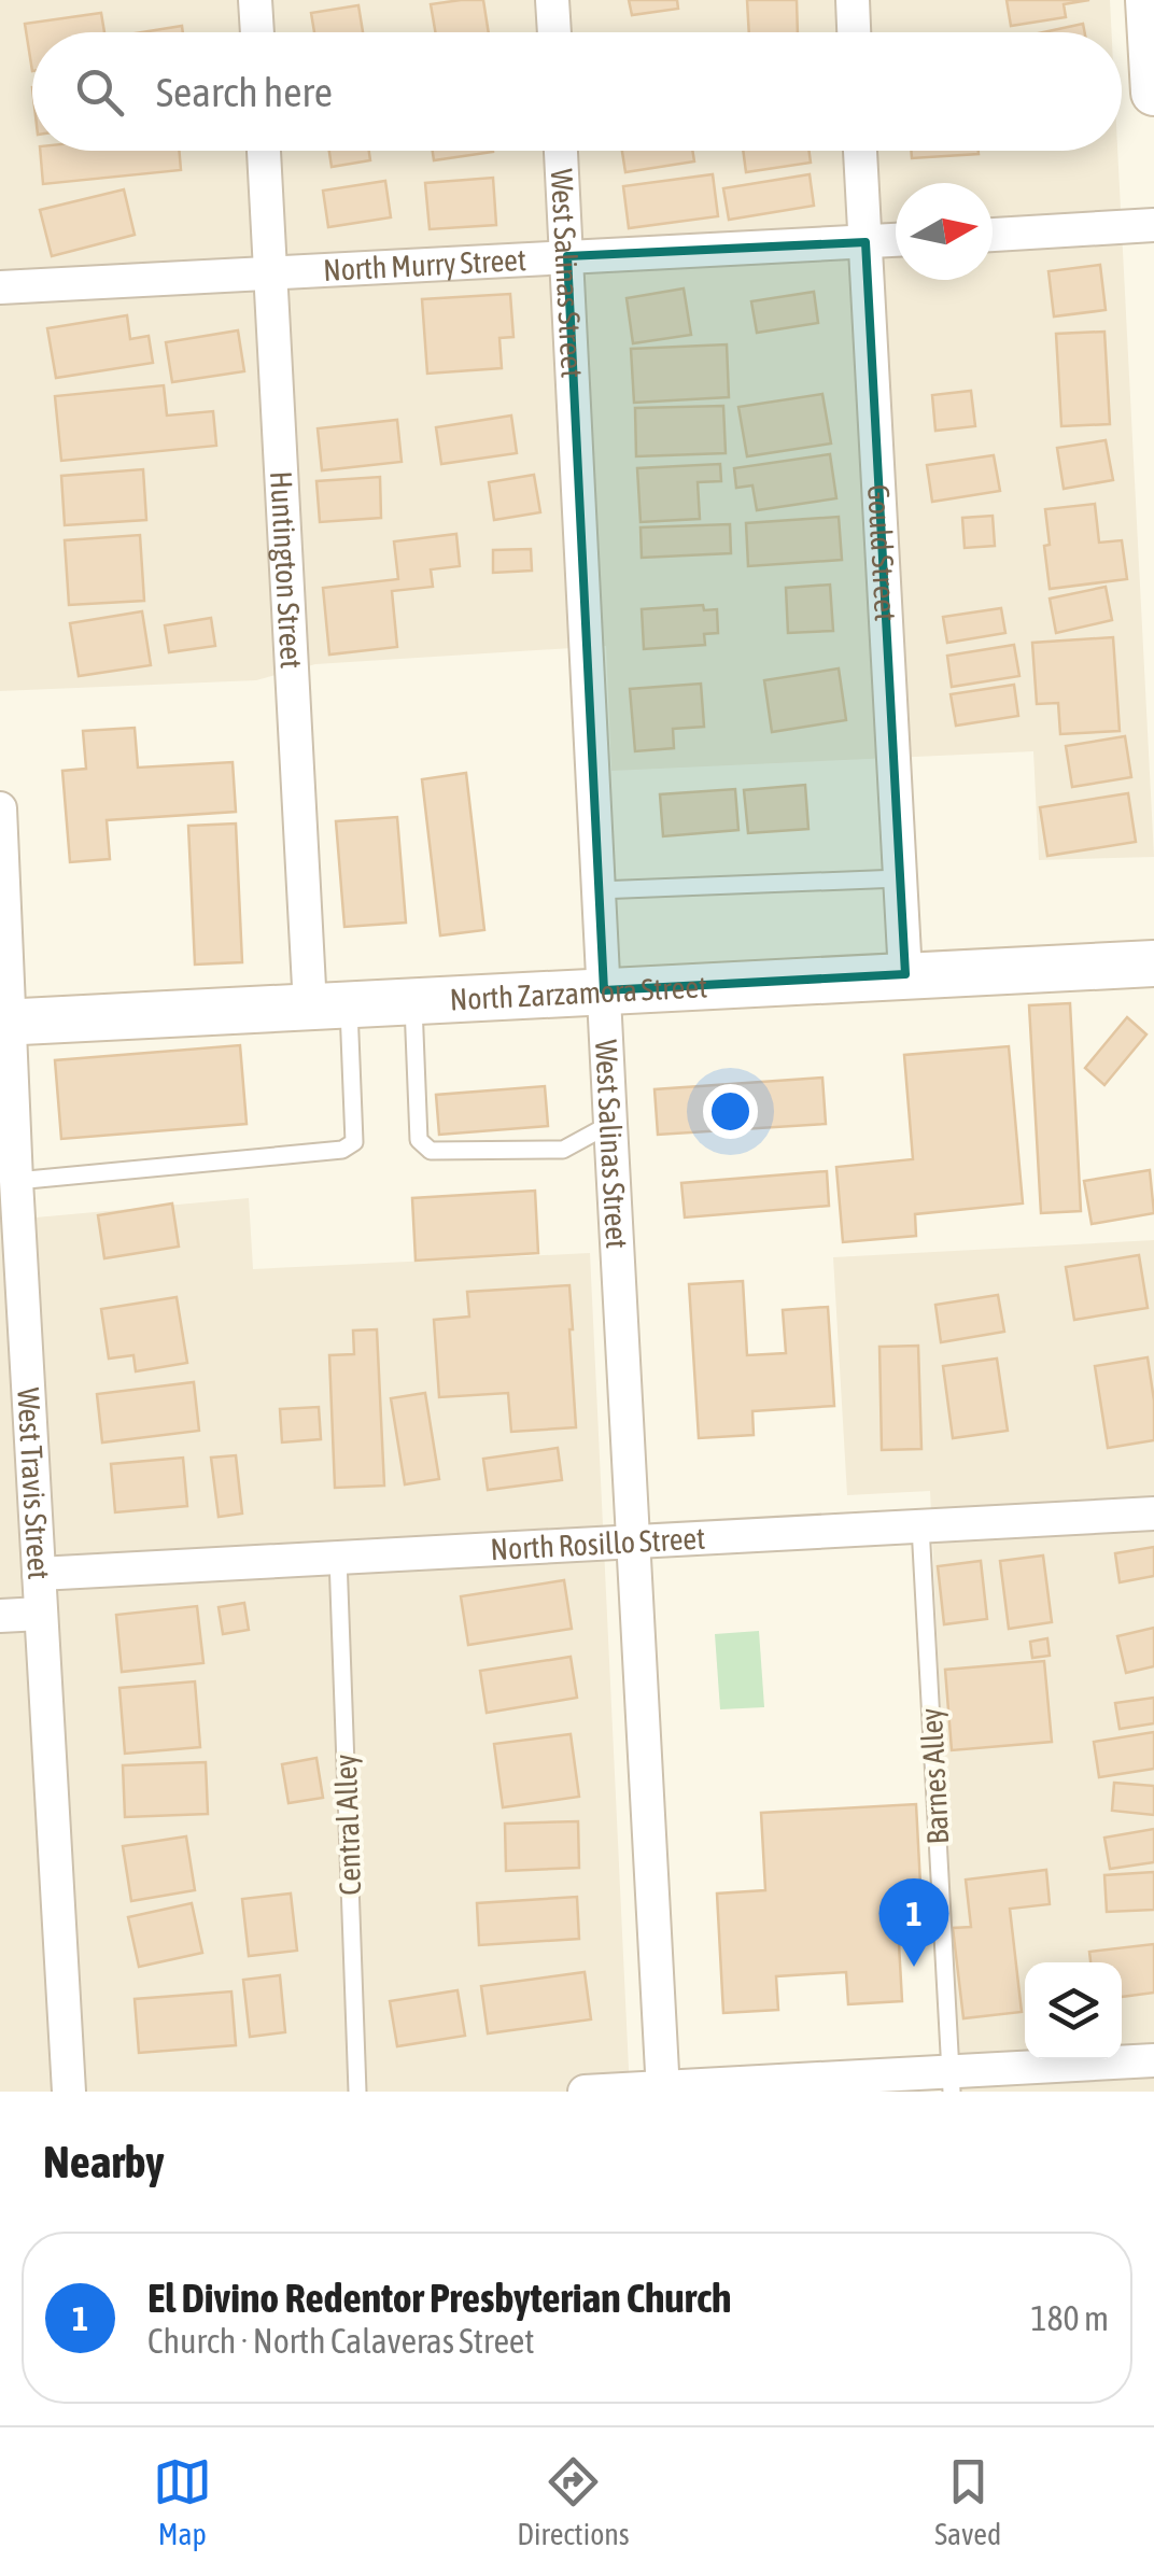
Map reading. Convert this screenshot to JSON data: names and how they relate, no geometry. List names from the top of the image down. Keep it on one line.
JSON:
{"streets":{"main road":["North Zarzamora Street"],"street":["North Murry Street","West Salinas Street","Gould Street","Huntington Street","West Travis Street","North Rosillo Street"],"lane":["Barnes Alley","Central Alley"]},"crossings":[["North Murry Street","West Salinas Street"],["North Murry Street","Gould Street"],["North Murry Street","Huntington Street"],["West Salinas Street","North Zarzamora Street"],["West Salinas Street","North Rosillo Street"],["Gould Street","North Zarzamora Street"],["Huntington Street","North Zarzamora Street"],["North Zarzamora Street","West Travis Street"],["West Travis Street","North Rosillo Street"],["North Rosillo Street","Barnes Alley"],["North Rosillo Street","Central Alley"]],"north":"right","page":{"search":"Search here","pins":"1","heading":"Nearby","list":[{"mark":"1","name":"El Divino Redentor Presbyterian Church","note":"Church · North Calaveras Street","value":"180 m"}],"nav":["Map","Directions","Saved"]}}
